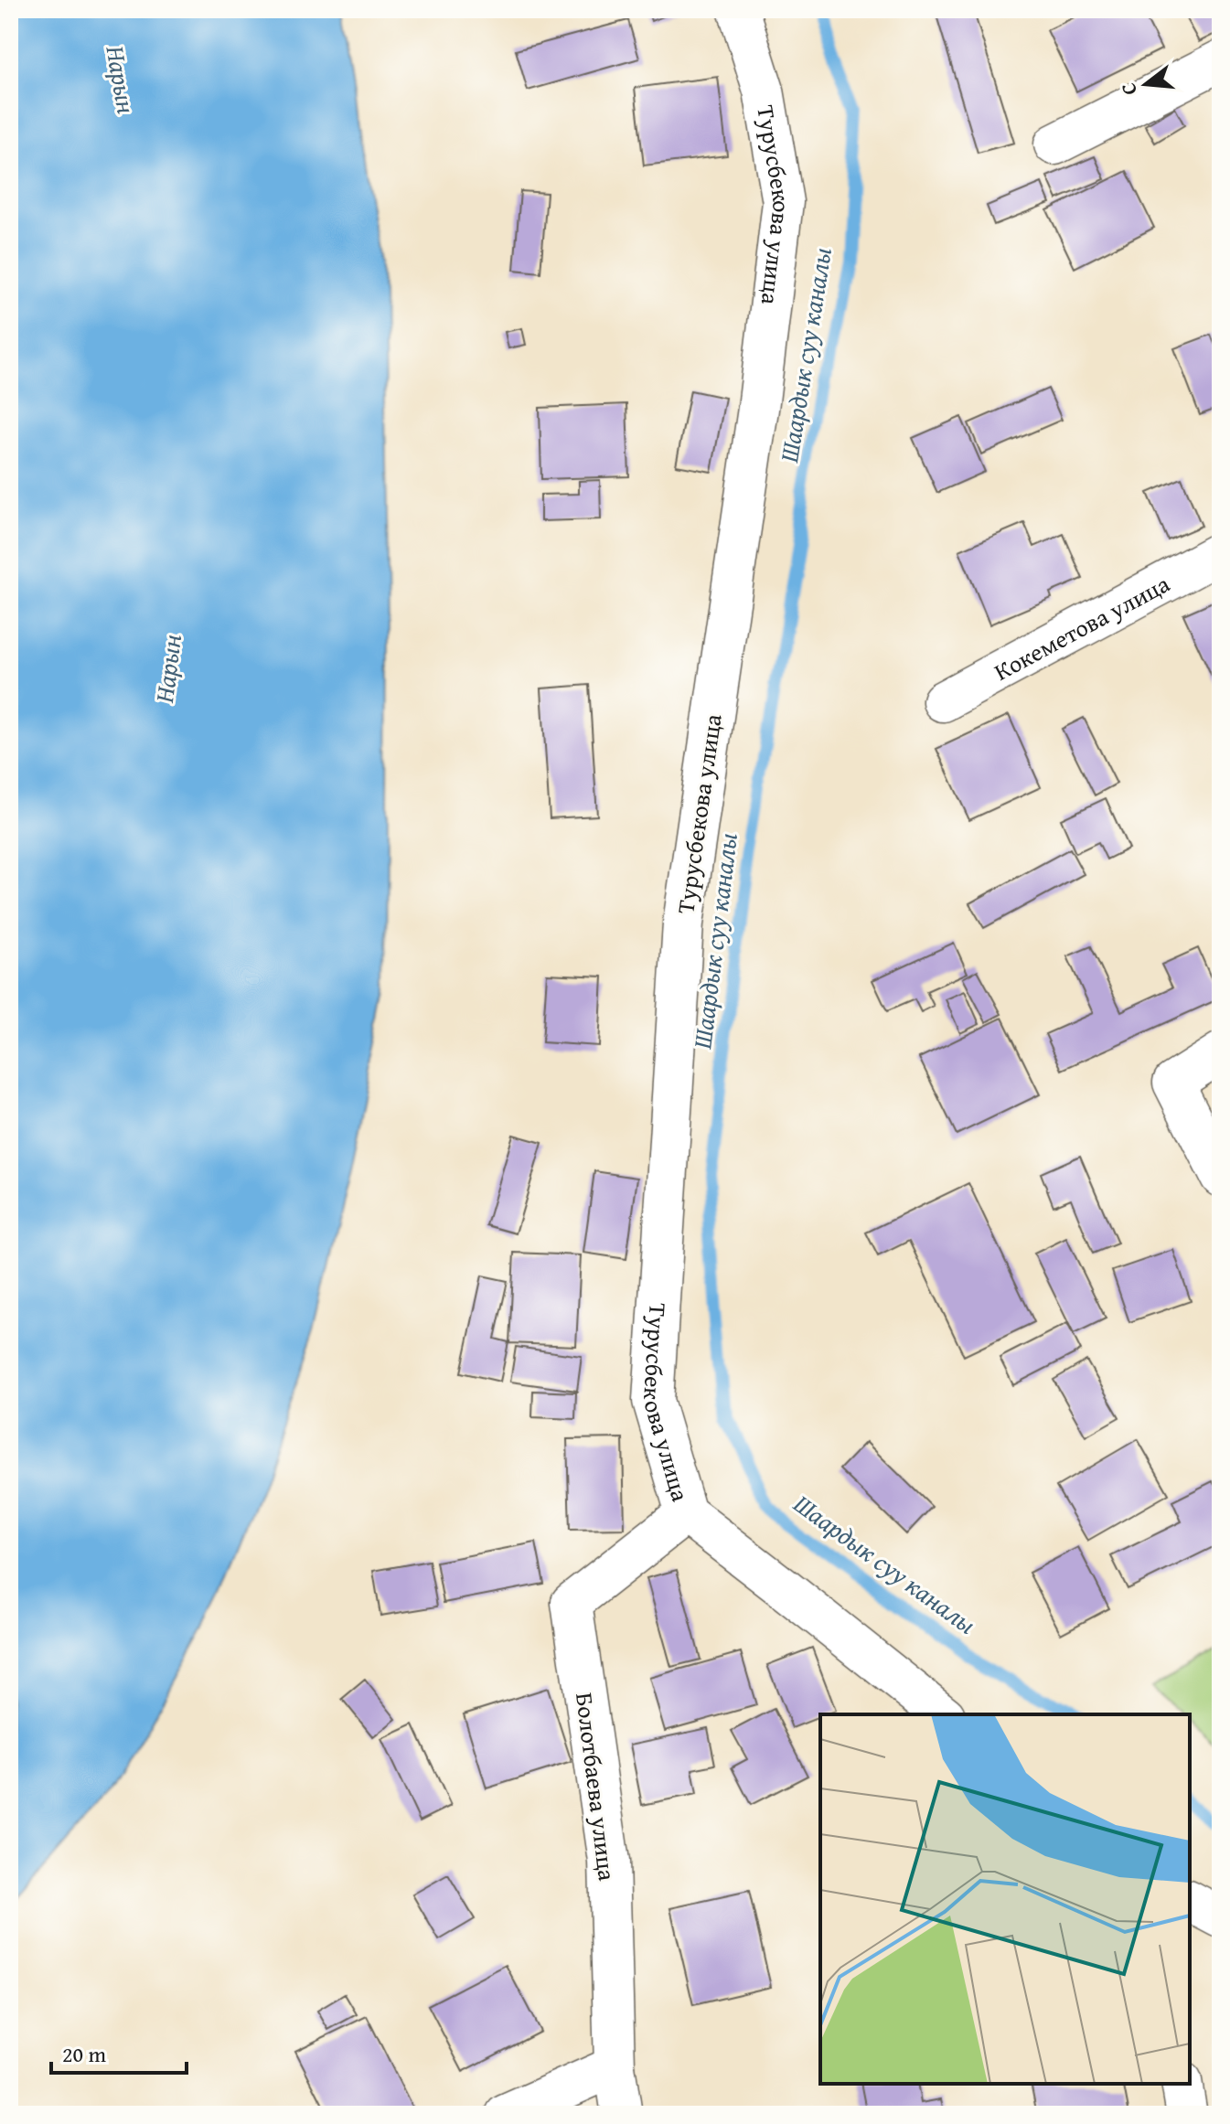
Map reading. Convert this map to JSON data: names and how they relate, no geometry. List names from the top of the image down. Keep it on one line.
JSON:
{"streets":{"street":["Турусбекова улица","Кокеметова улица","Болотбаева улица"]},"crossings":[["Турусбекова улица","Болотбаева улица"]],"water":["Нарын","Шаардык суу каналы"],"scale_bar":"20 m","north":"left"}
